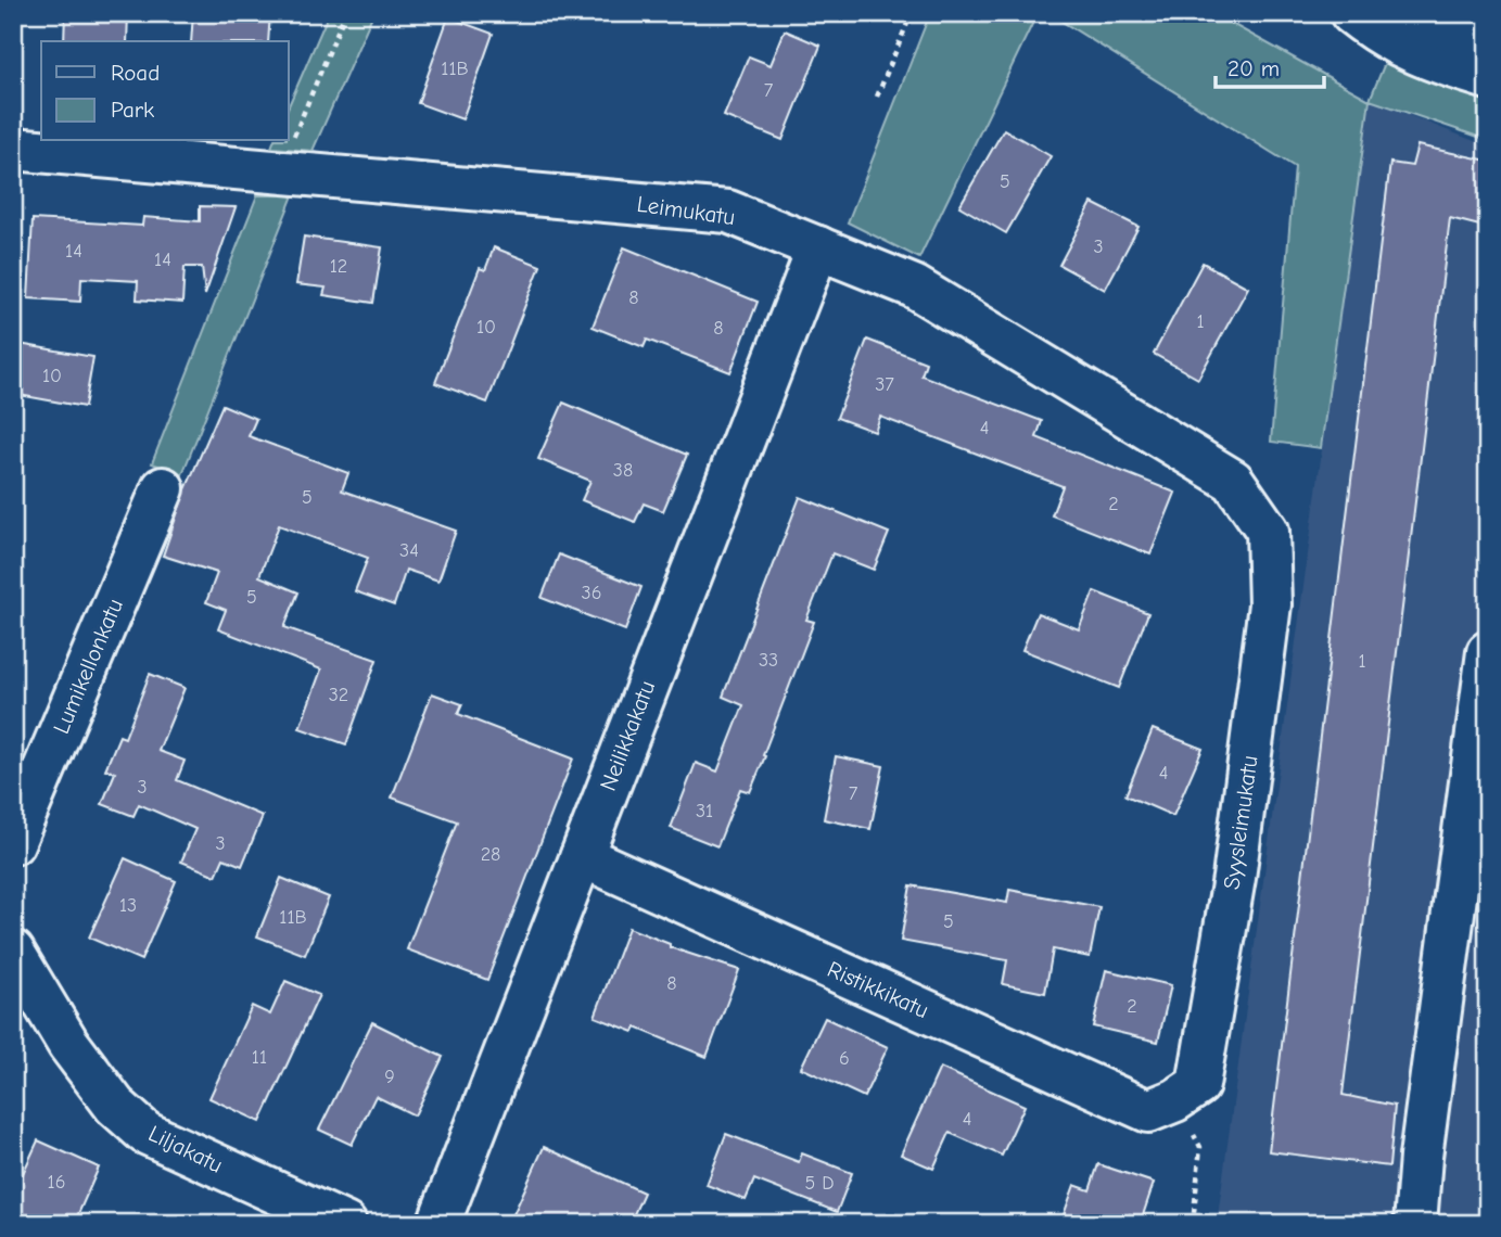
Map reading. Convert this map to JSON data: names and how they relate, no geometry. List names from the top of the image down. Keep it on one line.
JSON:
{"streets":{"street":["Leimukatu","Lumikellonkatu","Neilikkakatu","Syysleimukatu","Ristikkikatu","Liljakatu"]},"crossings":[["Leimukatu","Neilikkakatu"],["Leimukatu","Syysleimukatu"],["Neilikkakatu","Ristikkikatu"],["Syysleimukatu","Ristikkikatu"]],"house_numbers":["11B","7","5","3","14","14","12","8","1","10","8","10","37","4","38","5","2","34","36","5","33","1","32","4","3","7","31","3","28","13","11B","5","8","2","11","6","9","4","16","5 D"],"legend":["Road","Park"],"scale_bar":"20 m"}
